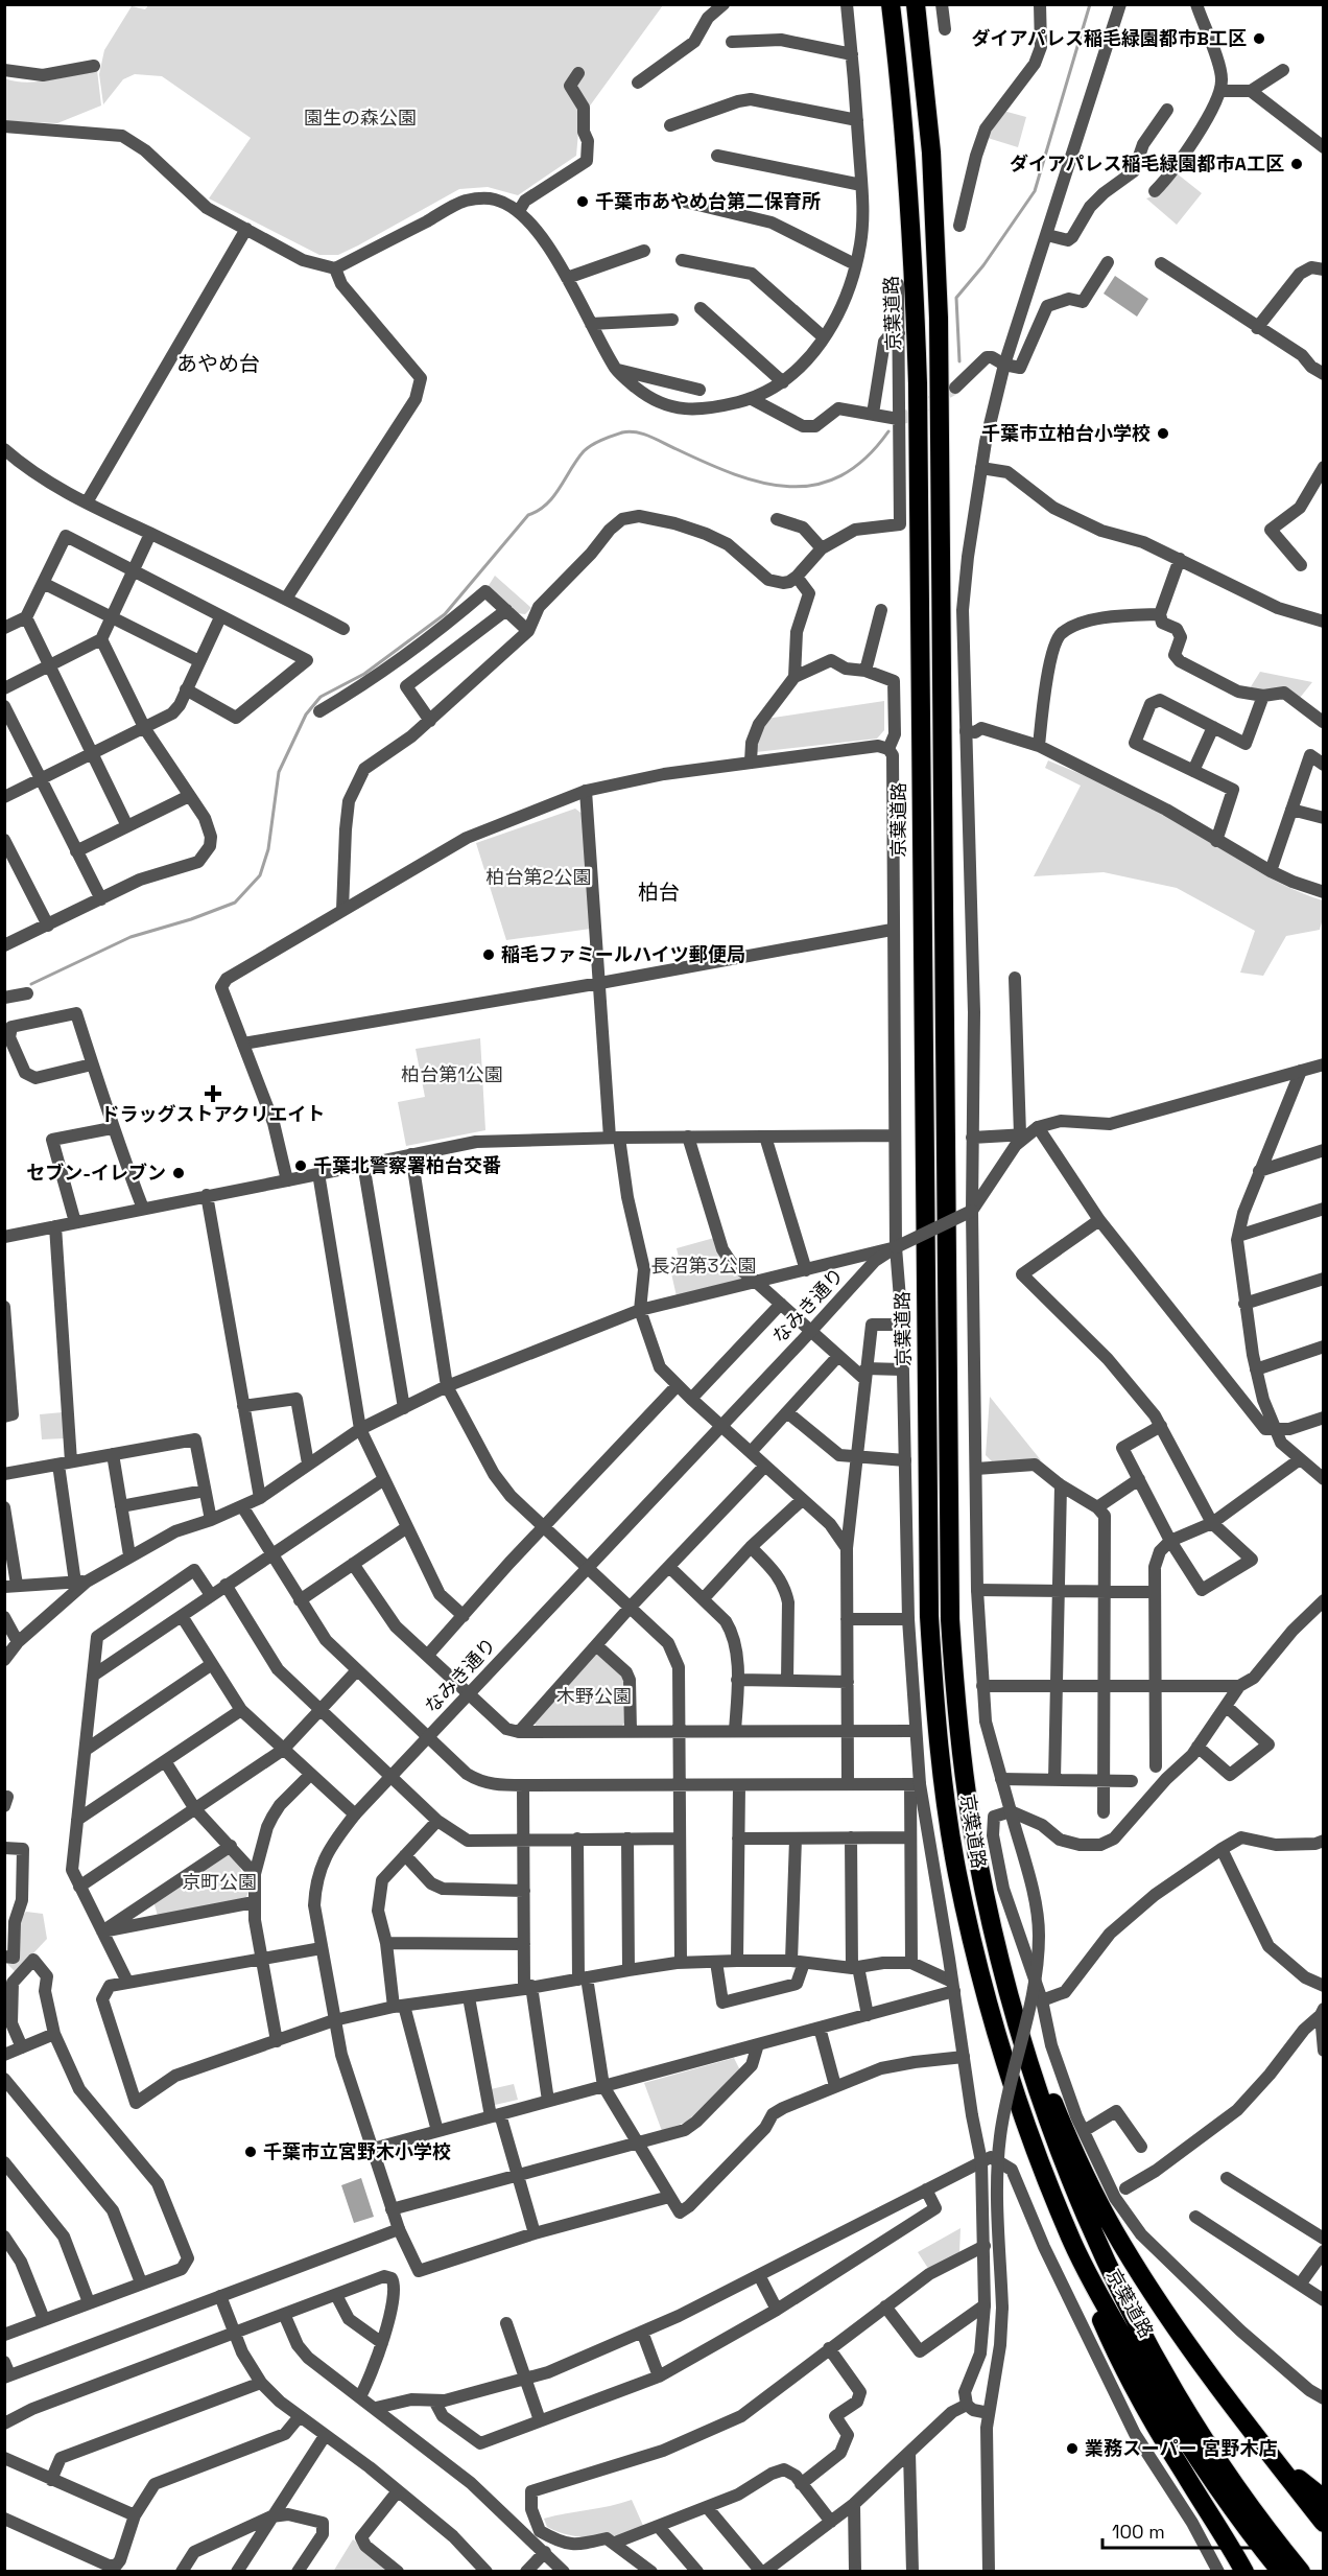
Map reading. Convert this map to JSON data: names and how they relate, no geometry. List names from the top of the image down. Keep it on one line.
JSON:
{"streets":{"highway":["京葉道路"],"street":["なみき通り"]},"districts":["あやめ台","柏台"],"parks":["園生の森公園","柏台第2公園","柏台第1公園","長沼第3公園","木野公園","京町公園"],"places":{"other":["ダイアパレス稲毛緑園都市B工区","ダイアパレス稲毛緑園都市A工区","千葉市あやめ台第二保育所","千葉市立柏台小学校","稲毛ファミールハイツ郵便局","千葉北警察署柏台交番","セブン-イレブン","千葉市立宮野木小学校","業務スーパー 宮野木店"],"health":["ドラッグストアクリエイト"]},"scale_bar":"100 m"}
